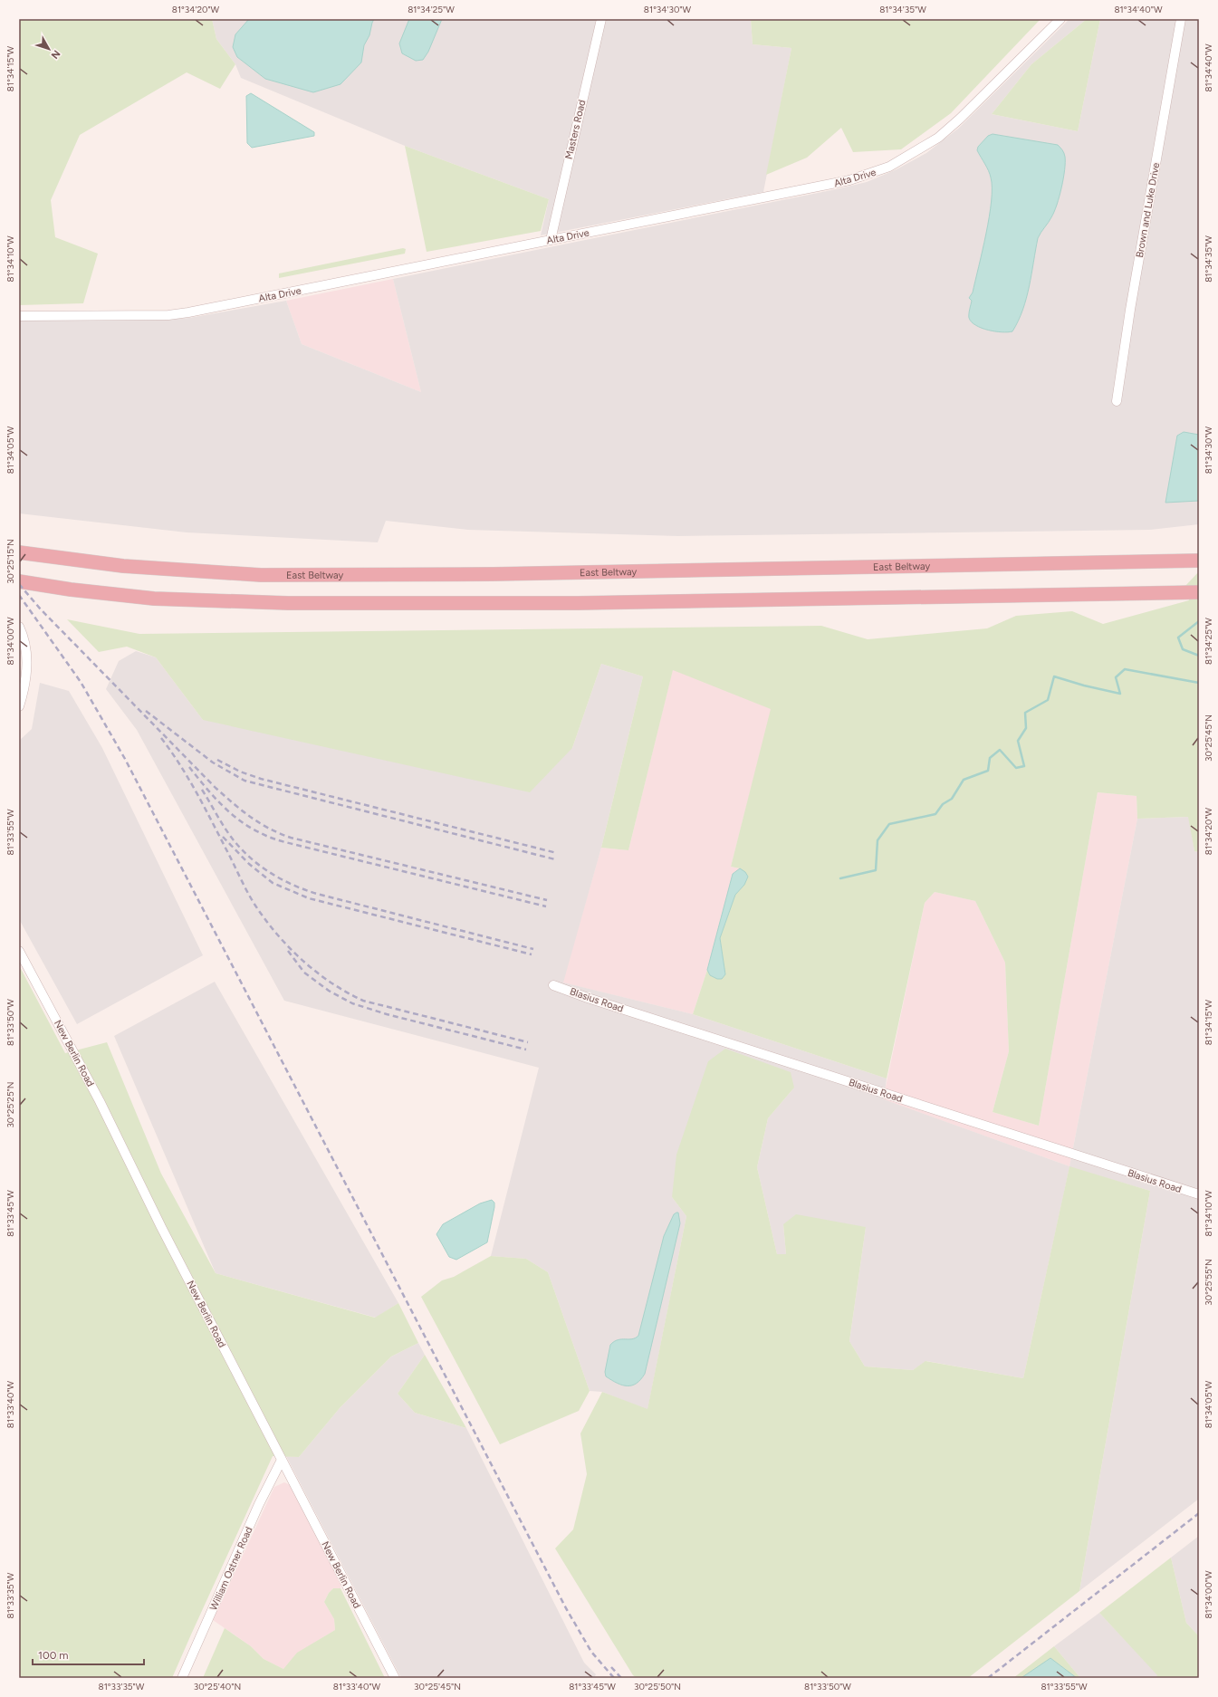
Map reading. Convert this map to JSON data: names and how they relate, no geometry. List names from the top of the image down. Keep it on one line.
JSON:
{"streets":{"highway":["East Beltway"],"street":["Masters Road","Alta Drive","Brown and Luke Drive","Blasius Road","New Berlin Road","William Ostner Road"]},"crossings":[["Masters Road","Alta Drive"],["New Berlin Road","William Ostner Road"]],"scale_bar":"100 m","north":"bottom right","coordinates":["81°34'20\"W","81°34'25\"W","81°34'30\"W","81°34'35\"W","81°34'40\"W","81°34'15\"W","81°34'10\"W","81°34'05\"W","30°25'15\"N","81°34'00\"W","30°25'45\"N","81°33'55\"W","81°33'50\"W","30°25'25\"N","81°33'45\"W","30°25'55\"N","81°33'40\"W","81°33'35\"W","30°25'40\"N","30°25'50\"N"]}
